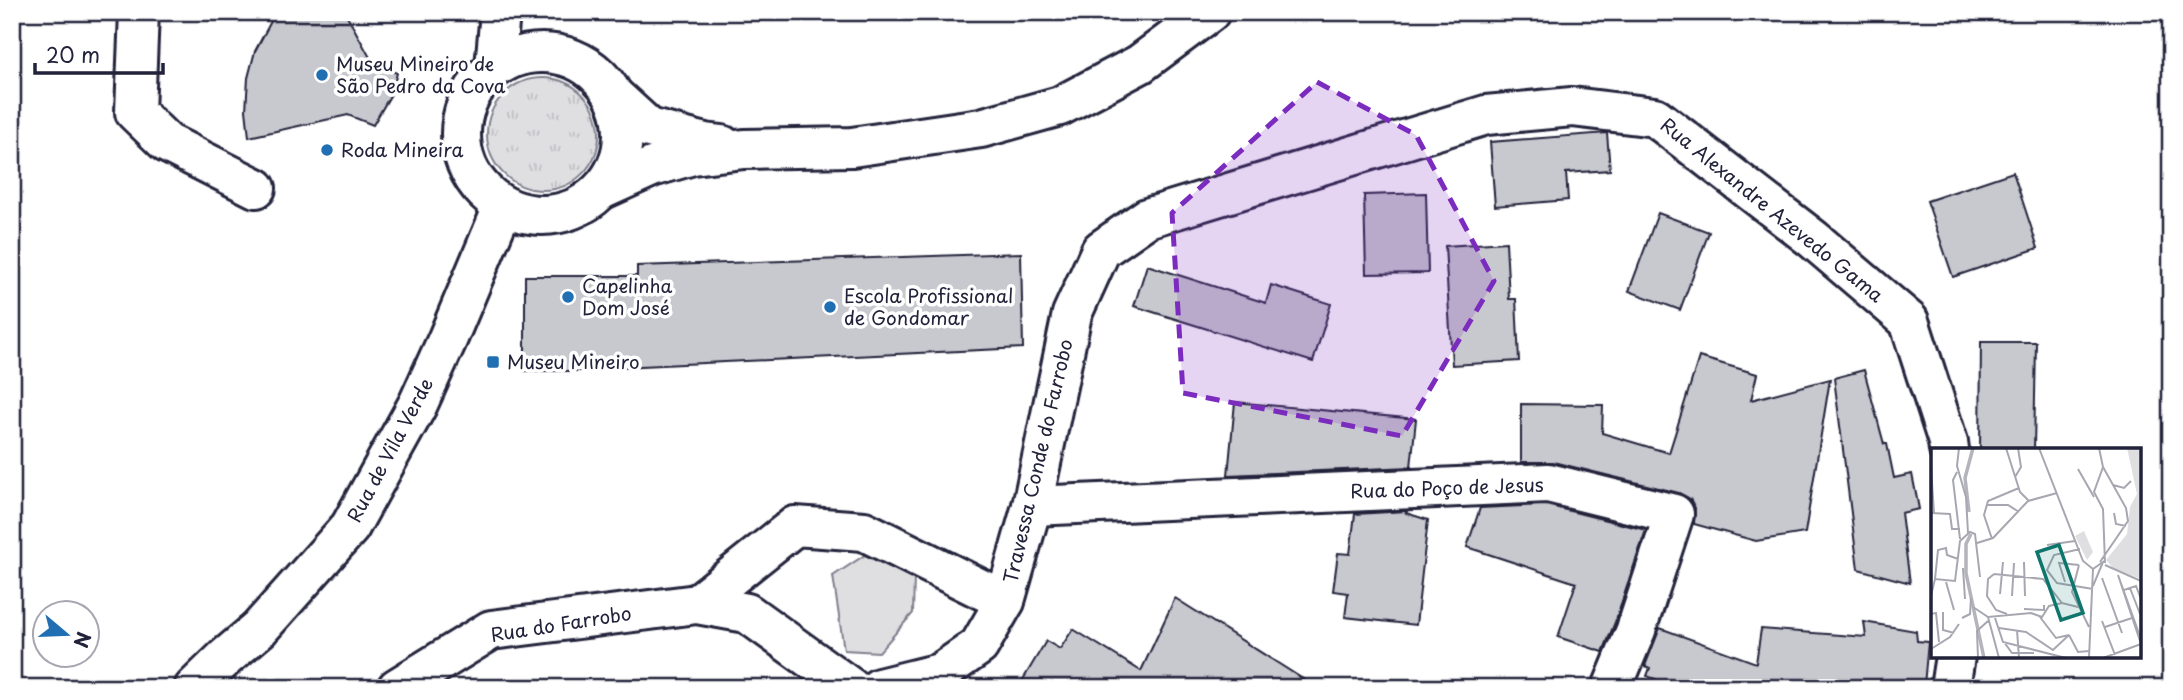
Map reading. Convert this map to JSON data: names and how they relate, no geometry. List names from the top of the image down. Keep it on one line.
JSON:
{"streets":{"street":["Rua Alexandre Azevedo Gama","Rua de Vila Verde","Travessa Conde do Farrobo","Rua do Poço de Jesus","Rua do Farrobo"]},"crossings":[["Rua Alexandre Azevedo Gama","Travessa Conde do Farrobo"],["Travessa Conde do Farrobo","Rua do Poço de Jesus"]],"places":{"other":["Museu Mineiro de São Pedro da Cova","Roda Mineira","Capelinha Dom José","Escola Profissional de Gondomar"],"transit":["Museu Mineiro"]},"scale_bar":"20 m","north":"right"}
